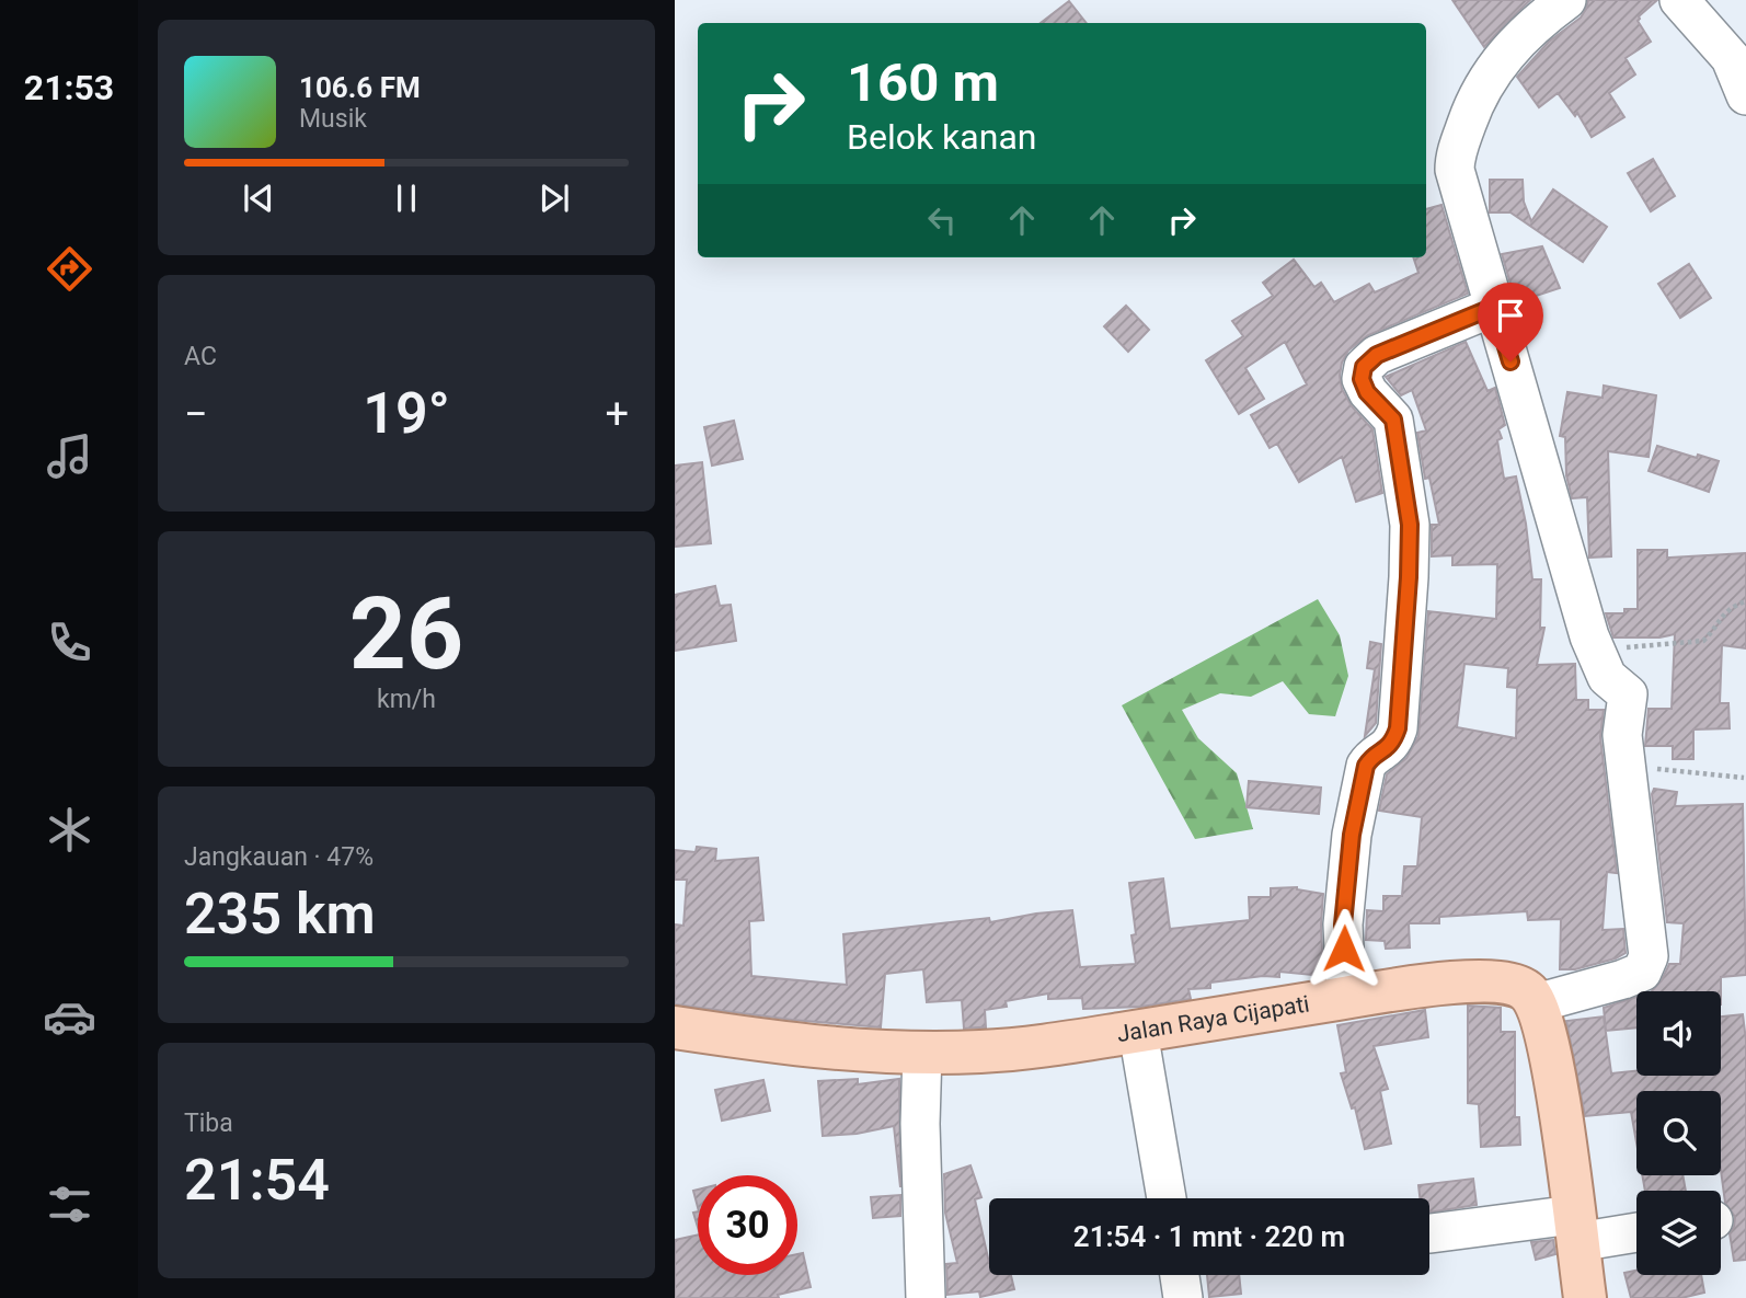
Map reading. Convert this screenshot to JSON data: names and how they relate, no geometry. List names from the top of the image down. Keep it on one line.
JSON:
{"streets":{"main road":["Jalan Raya Cijapati"]},"page":{"tabs":"21:53","turn":["160 m","Belok kanan"],"song":["106.6 FM","Musik"],"tile":["AC",["26","km/h"],["Jangkauan · 47%","235 km"],["Tiba","21:54"]],"heat":["−","19°","+"],"limit":"30","trip":"21:54 · 1 mnt · 220 m"}}
